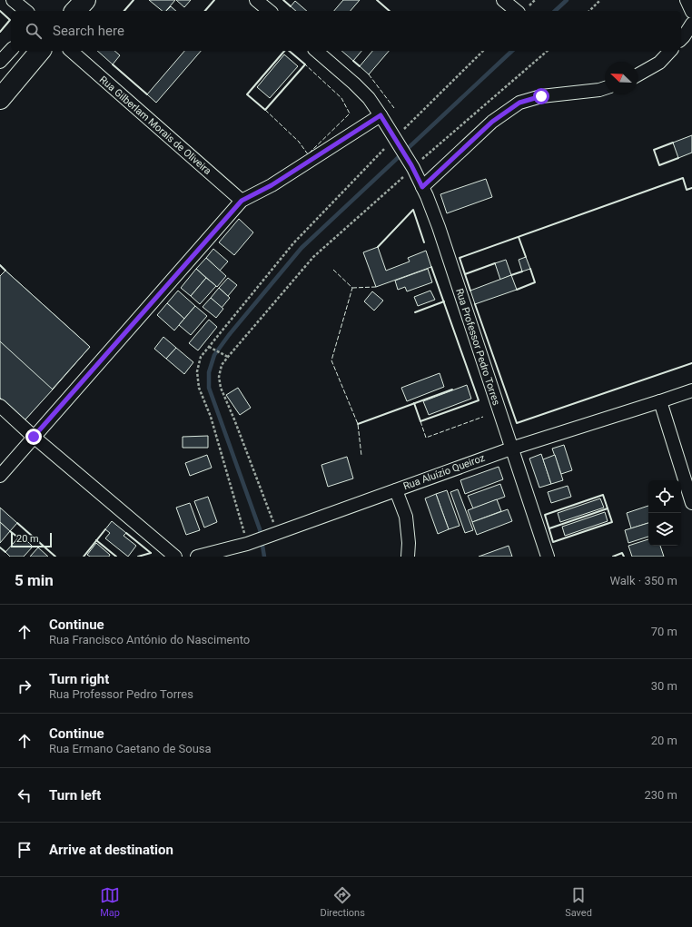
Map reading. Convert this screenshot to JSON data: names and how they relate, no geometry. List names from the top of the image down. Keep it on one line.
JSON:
{"streets":{"street":["Rua Gilberlam Morais de Oliveira","Rua Professor Pedro Torres","Rua Aluízio Queiroz"]},"crossings":[["Rua Professor Pedro Torres","Rua Aluízio Queiroz"]],"scale_bar":"20 m","north":"top left","page":{"search":"Search here","scale":"20 m","heading":["5 min","Walk · 350 m"],"list":[["Continue","Rua Francisco António do Nascimento","70 m"],["Turn right","Rua Professor Pedro Torres","30 m"],["Continue","Rua Ermano Caetano de Sousa","20 m"],["Turn left","230 m"],"Arrive at destination"],"nav":["Map","Directions","Saved"]}}
